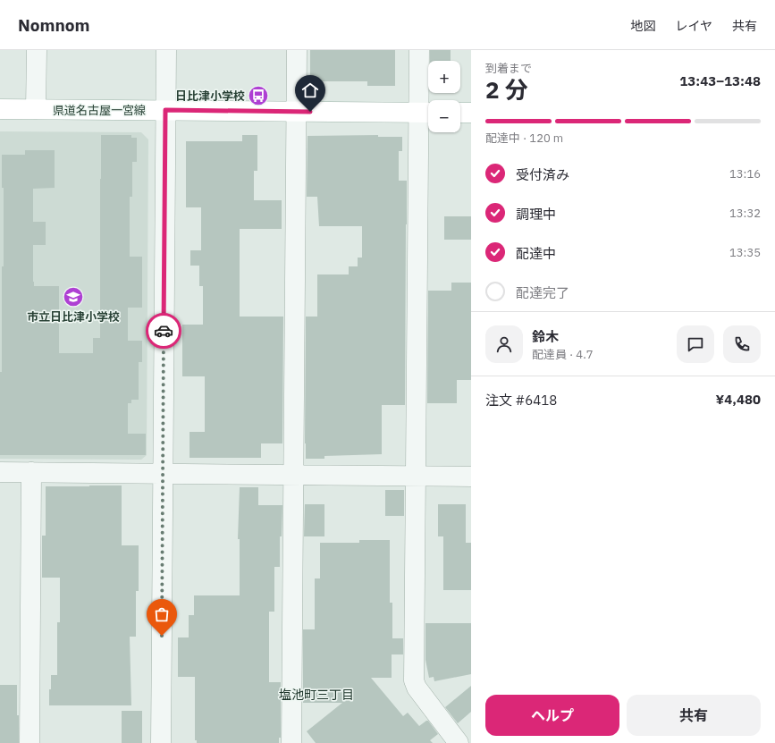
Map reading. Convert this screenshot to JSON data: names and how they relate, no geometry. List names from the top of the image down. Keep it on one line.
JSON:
{"streets":{"main road":["県道名古屋一宮線"]},"districts":["塩池町三丁目"],"places":{"bus stop":["日比津小学校"],"school or university":["市立日比津小学校"]},"page":{"header":"Nomnom","nav":["地図","レイヤ","共有"],"heading":["2 分","到着まで","13:43–13:48"],"panel":["鈴木","配達員 · 4.7","注文 #6418","¥4,480"],"map_buttons":["+","−"],"bar":"配達中 · 120 m","list":[["受付済み","13:16"],["調理中","13:32"],["配達中","13:35"],"配達完了"],"buttons":["ヘルプ","共有"]}}
